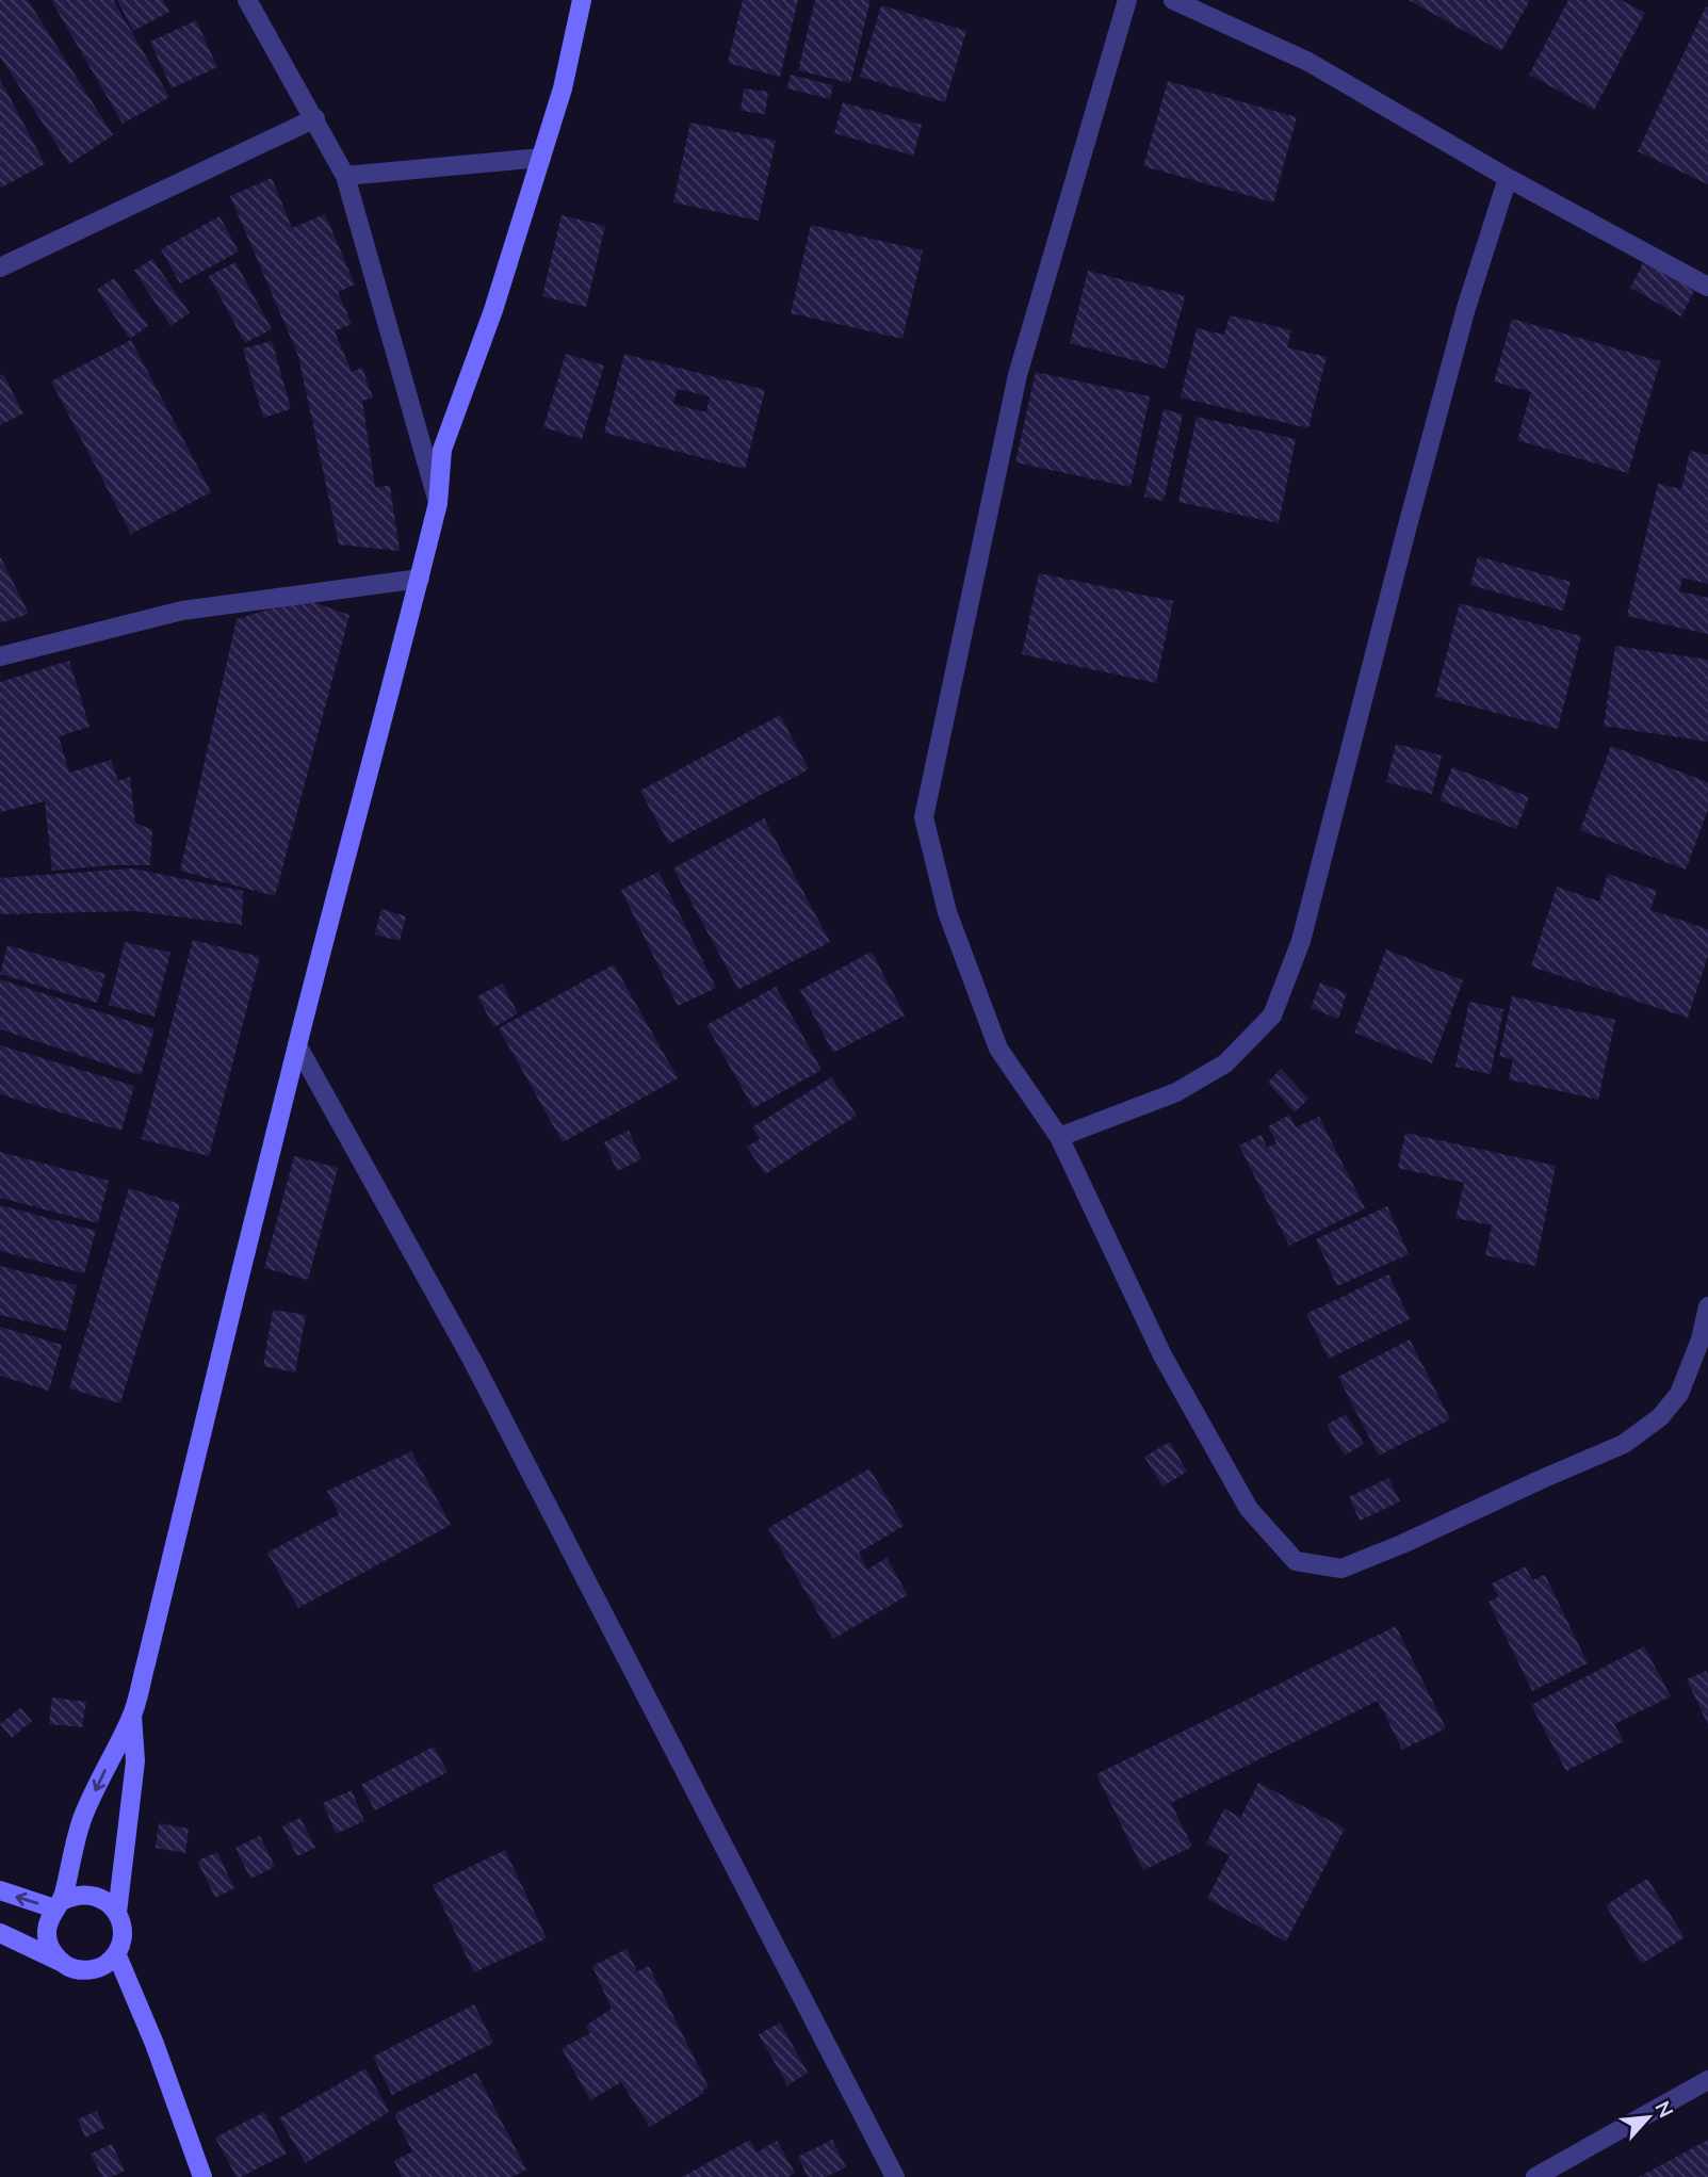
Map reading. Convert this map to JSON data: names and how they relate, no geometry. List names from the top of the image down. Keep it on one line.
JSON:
{"north":"top right"}
